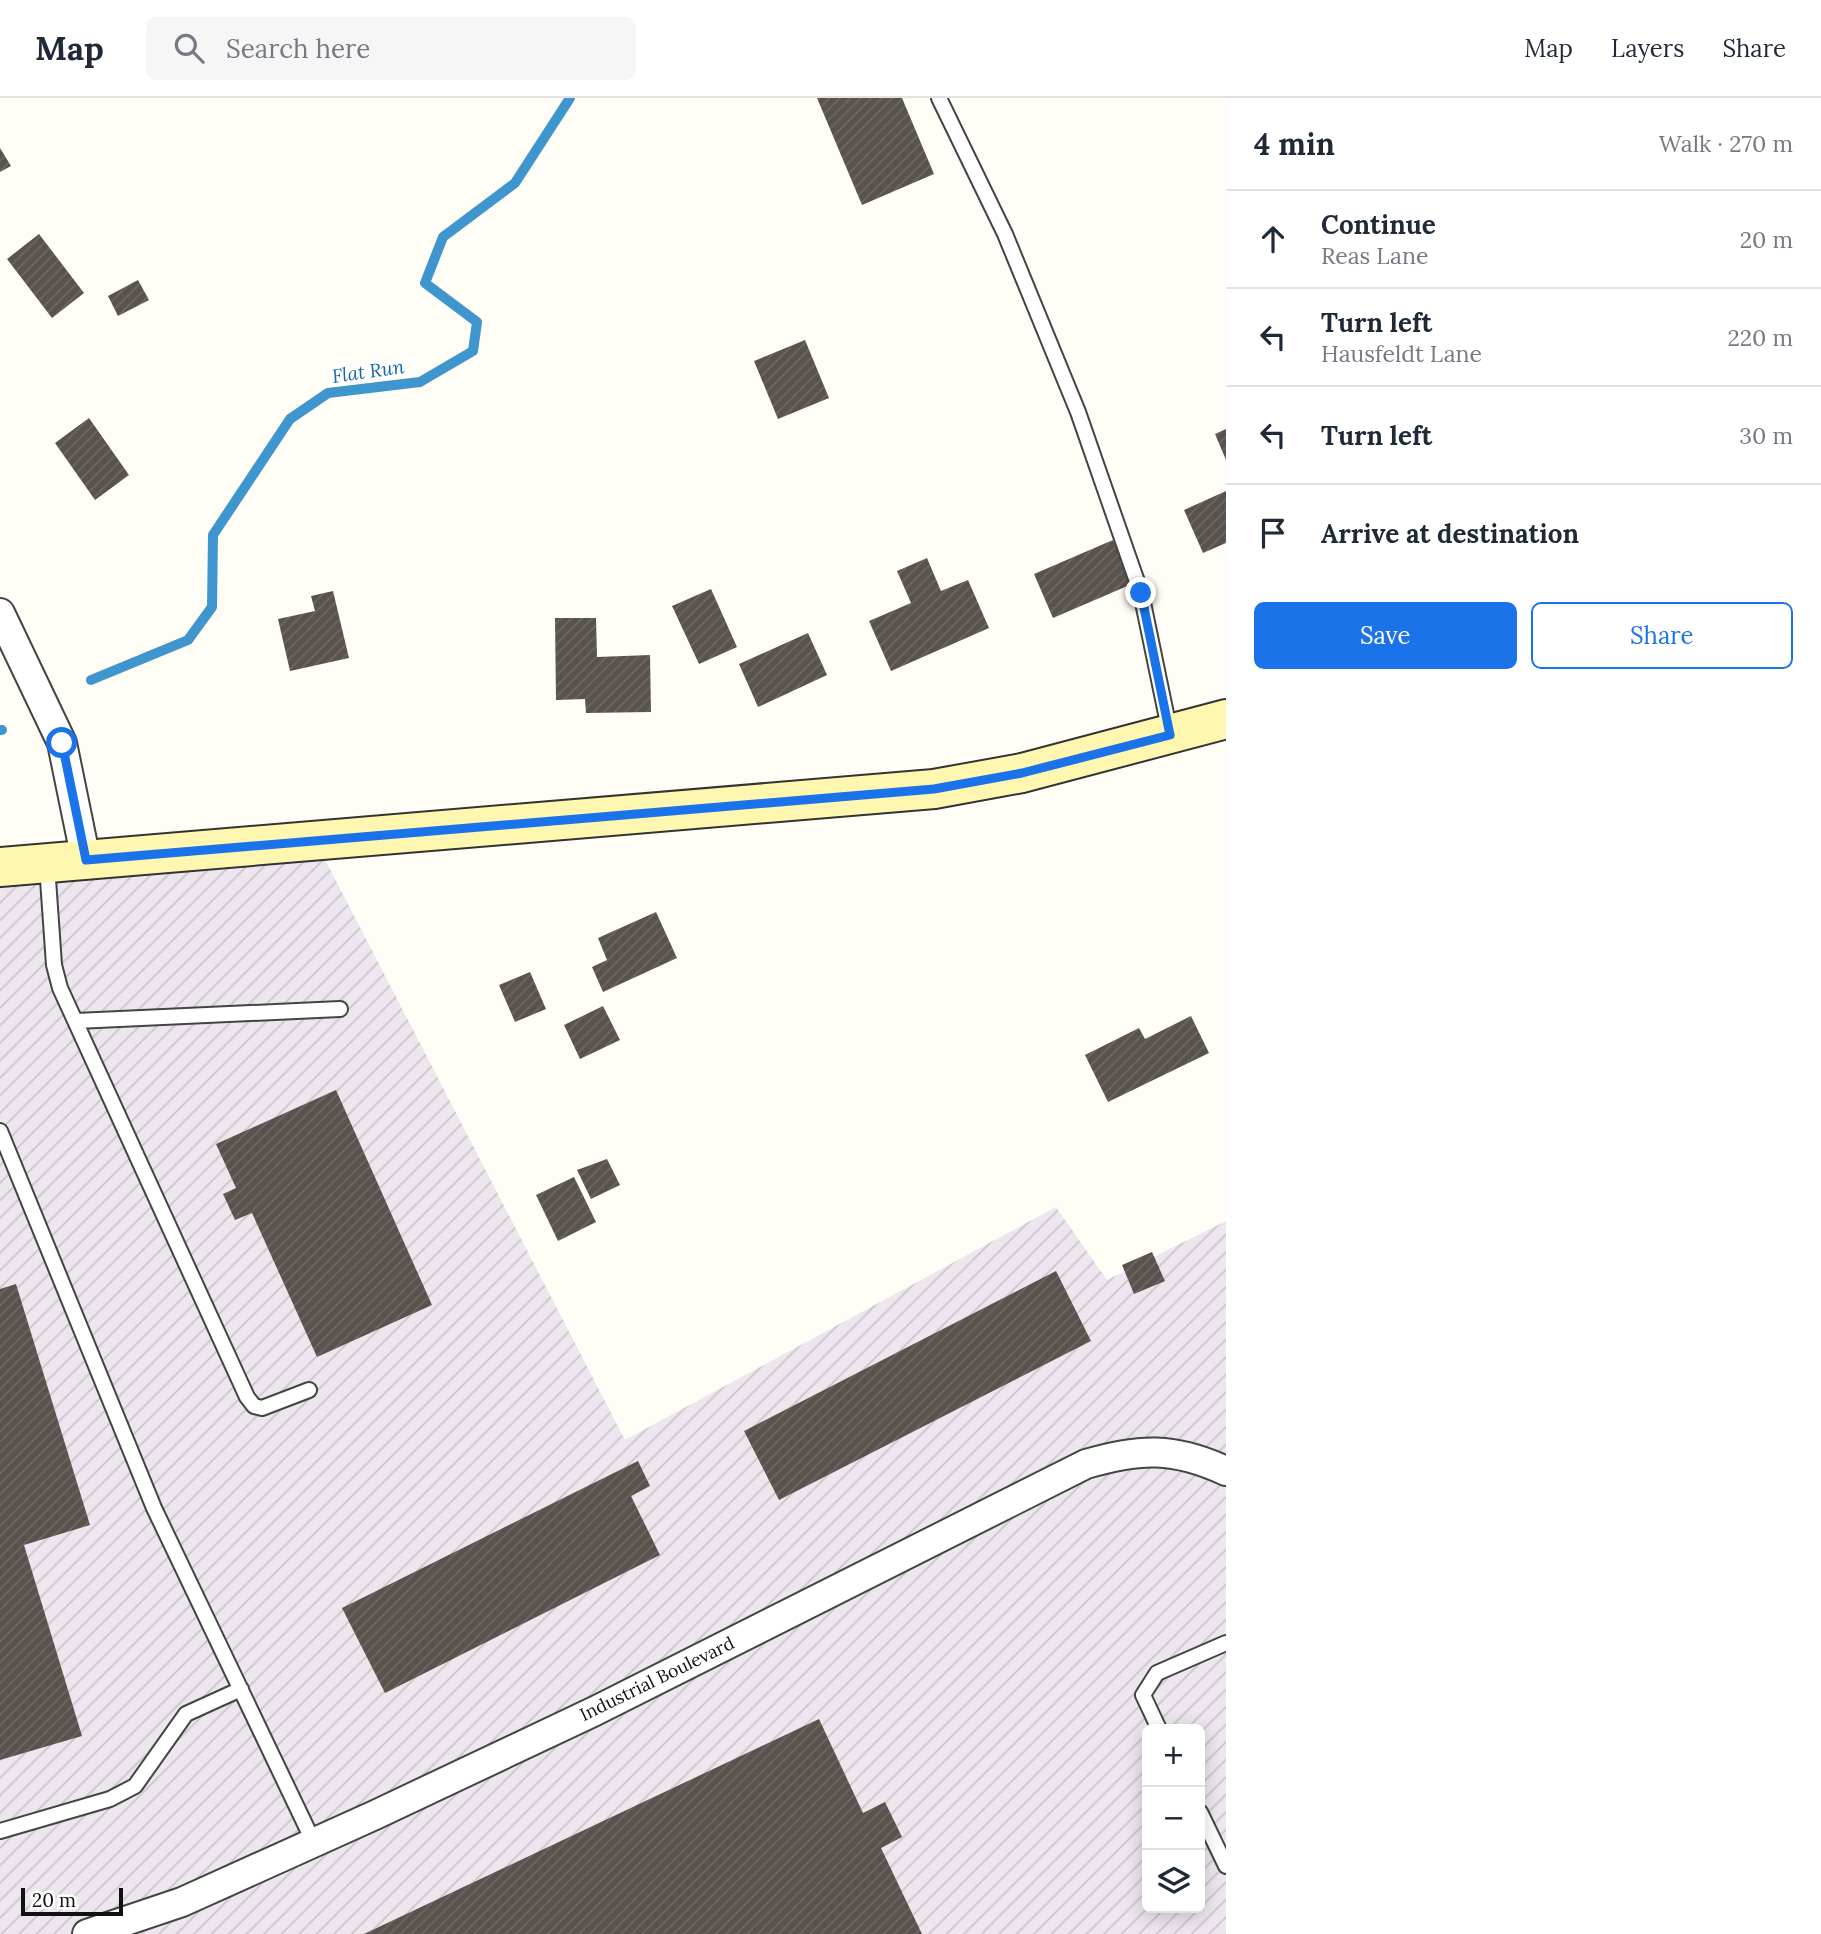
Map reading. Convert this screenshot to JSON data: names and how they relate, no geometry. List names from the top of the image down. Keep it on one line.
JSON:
{"streets":{"street":["Industrial Boulevard"]},"water":["Flat Run"],"scale_bar":"20 m","page":{"header":"Map","search":"Search here","nav":["Map","Layers","Share"],"heading":["4 min","Walk · 270 m"],"list":[["Continue","Reas Lane","20 m"],["Turn left","Hausfeldt Lane","220 m"],["Turn left","30 m"],"Arrive at destination"],"buttons":["Save","Share"],"map_buttons":["+","−"],"scale":"20 m"}}
